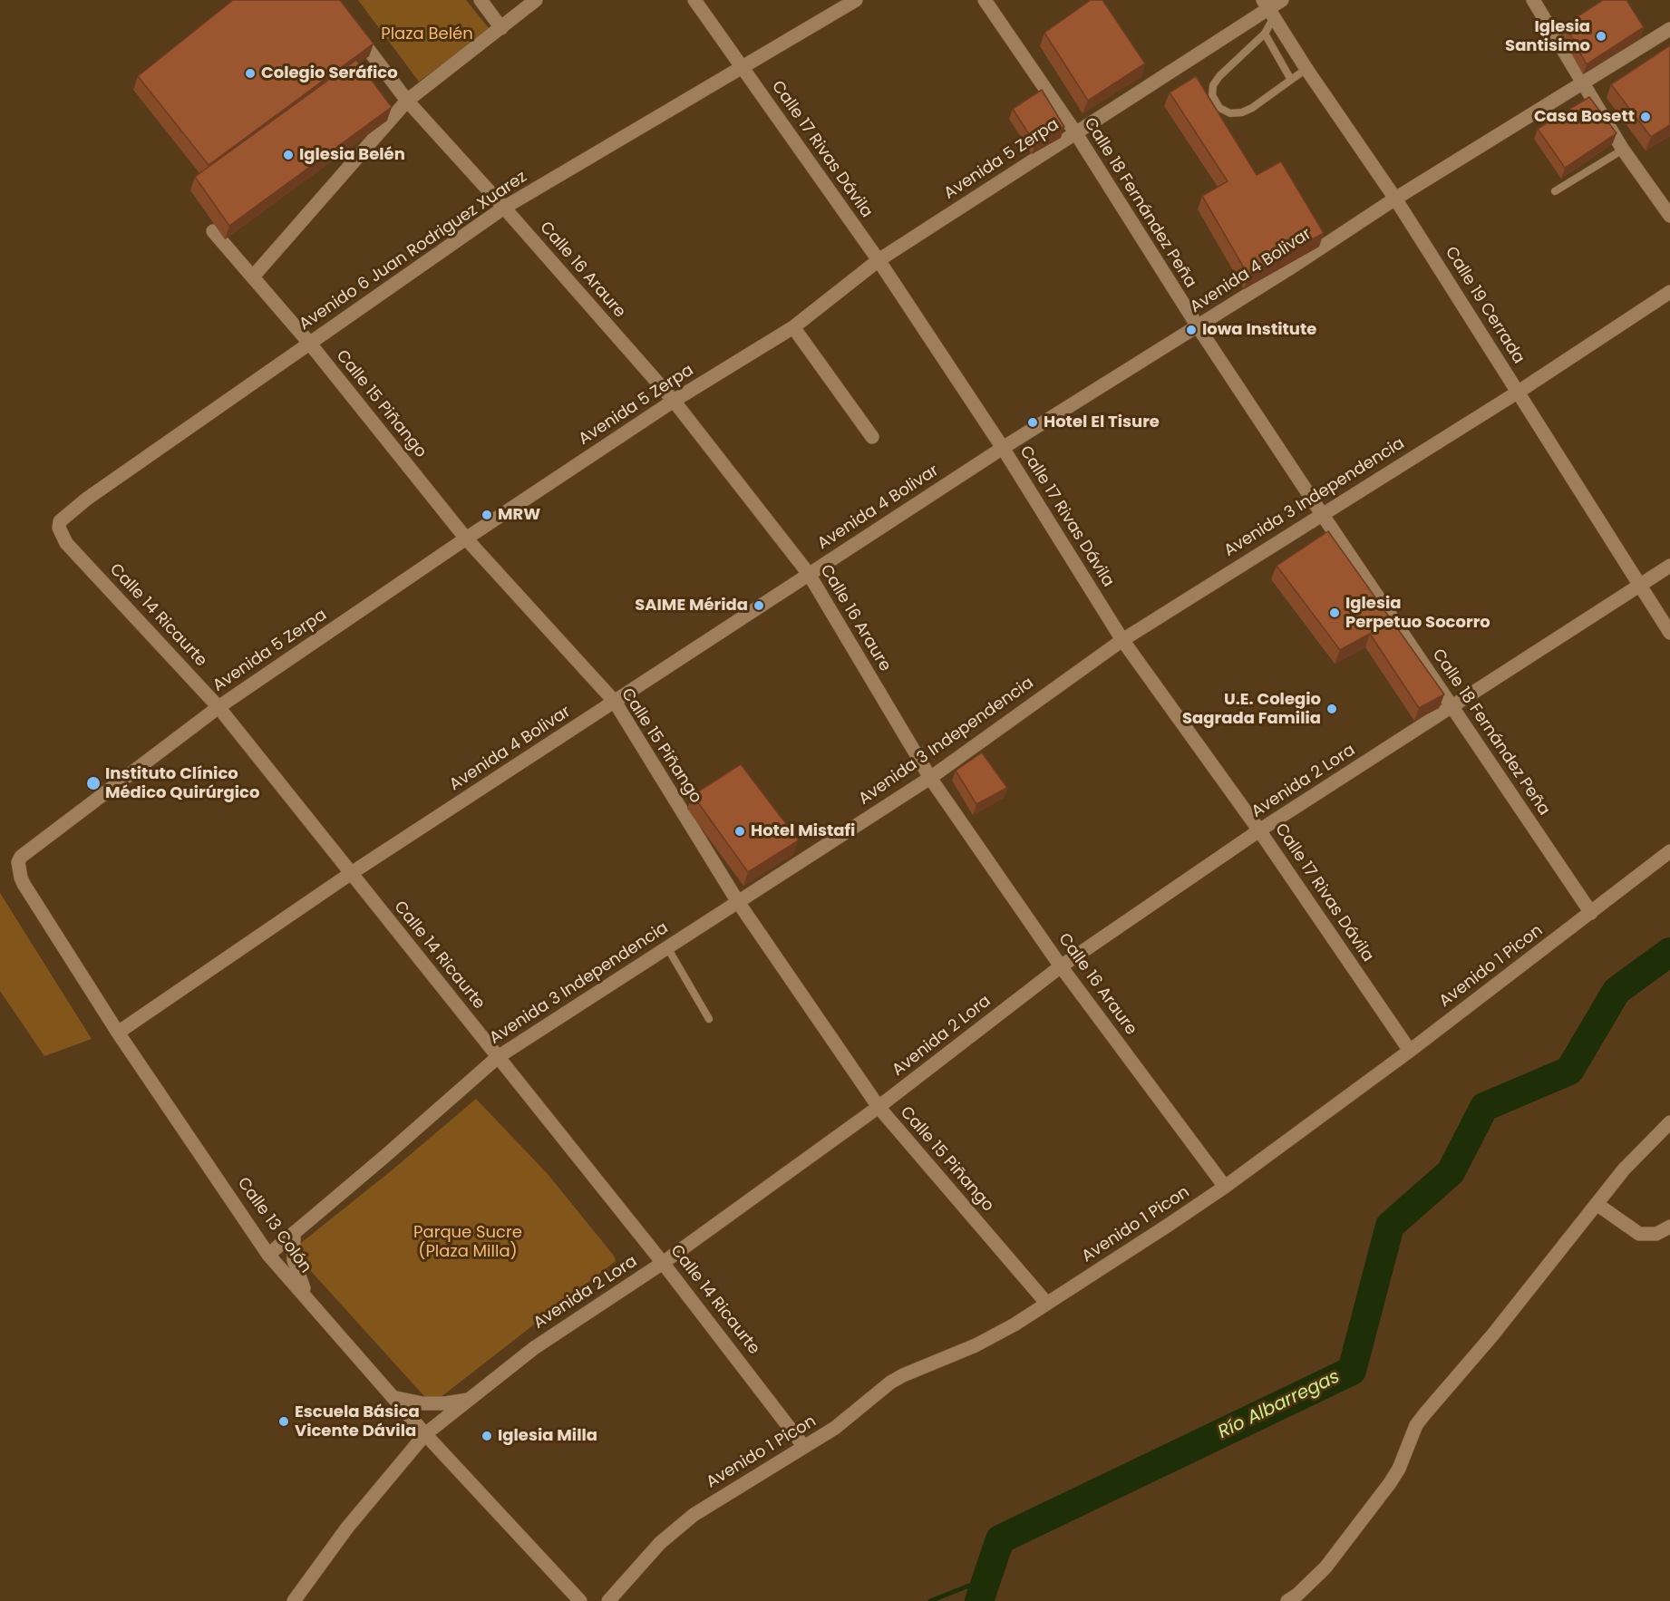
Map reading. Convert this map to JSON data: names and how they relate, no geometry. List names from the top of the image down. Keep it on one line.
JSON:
{"streets":{"street":["Calle 17 Rivas Dávila","Avenida 5 Zerpa","Calle 18 Fernández Peña","Avenido 6 Juan Rodriguez Xuarez","Calle 16 Araure","Avenida 4 Bolivar","Calle 19 Cerrada","Calle 15 Piñango","Avenida 3 Independencia","Calle 14 Ricaurte","Avenida 2 Lora","Avenido 1 Picon","Calle 13 Colón"]},"crossings":[["Calle 17 Rivas Dávila","Avenida 5 Zerpa"],["Calle 17 Rivas Dávila","Avenido 6 Juan Rodriguez Xuarez"],["Calle 17 Rivas Dávila","Avenida 4 Bolivar"],["Calle 17 Rivas Dávila","Avenida 3 Independencia"],["Calle 17 Rivas Dávila","Avenida 2 Lora"],["Calle 17 Rivas Dávila","Avenido 1 Picon"],["Avenida 5 Zerpa","Calle 18 Fernández Peña"],["Avenida 5 Zerpa","Calle 16 Araure"],["Avenida 5 Zerpa","Calle 19 Cerrada"],["Avenida 5 Zerpa","Calle 15 Piñango"],["Avenida 5 Zerpa","Calle 14 Ricaurte"],["Avenida 5 Zerpa","Calle 13 Colón"],["Calle 18 Fernández Peña","Avenida 4 Bolivar"],["Calle 18 Fernández Peña","Avenida 3 Independencia"],["Calle 18 Fernández Peña","Avenida 2 Lora"],["Calle 18 Fernández Peña","Avenido 1 Picon"],["Avenido 6 Juan Rodriguez Xuarez","Calle 16 Araure"],["Avenido 6 Juan Rodriguez Xuarez","Calle 15 Piñango"],["Avenido 6 Juan Rodriguez Xuarez","Calle 14 Ricaurte"],["Calle 16 Araure","Avenida 4 Bolivar"],["Calle 16 Araure","Avenida 3 Independencia"],["Calle 16 Araure","Avenida 2 Lora"],["Calle 16 Araure","Avenido 1 Picon"],["Avenida 4 Bolivar","Calle 19 Cerrada"],["Avenida 4 Bolivar","Calle 15 Piñango"],["Avenida 4 Bolivar","Calle 14 Ricaurte"],["Avenida 4 Bolivar","Calle 13 Colón"],["Calle 19 Cerrada","Avenida 3 Independencia"],["Calle 19 Cerrada","Avenida 2 Lora"],["Calle 15 Piñango","Avenida 3 Independencia"],["Calle 15 Piñango","Avenida 2 Lora"],["Calle 15 Piñango","Avenido 1 Picon"],["Avenida 3 Independencia","Calle 14 Ricaurte"],["Avenida 3 Independencia","Calle 13 Colón"],["Calle 14 Ricaurte","Avenida 2 Lora"],["Calle 14 Ricaurte","Avenido 1 Picon"],["Avenida 2 Lora","Calle 13 Colón"]],"water":["Río Albarregas"],"parks":["Plaza Belén","Parque Sucre (Plaza Milla)"],"places":["Iglesia Santisimo","Colegio Seráfico","Casa Bosett","Iglesia Belén","Iowa Institute","Hotel El Tisure","MRW","SAIME Mérida","Iglesia Perpetuo Socorro","U.E. Colegio Sagrada Familia","Instituto Clínico Médico Quirúrgico","Hotel Mistafi","Escuela Básica Vicente Dávila","Iglesia Milla"]}
